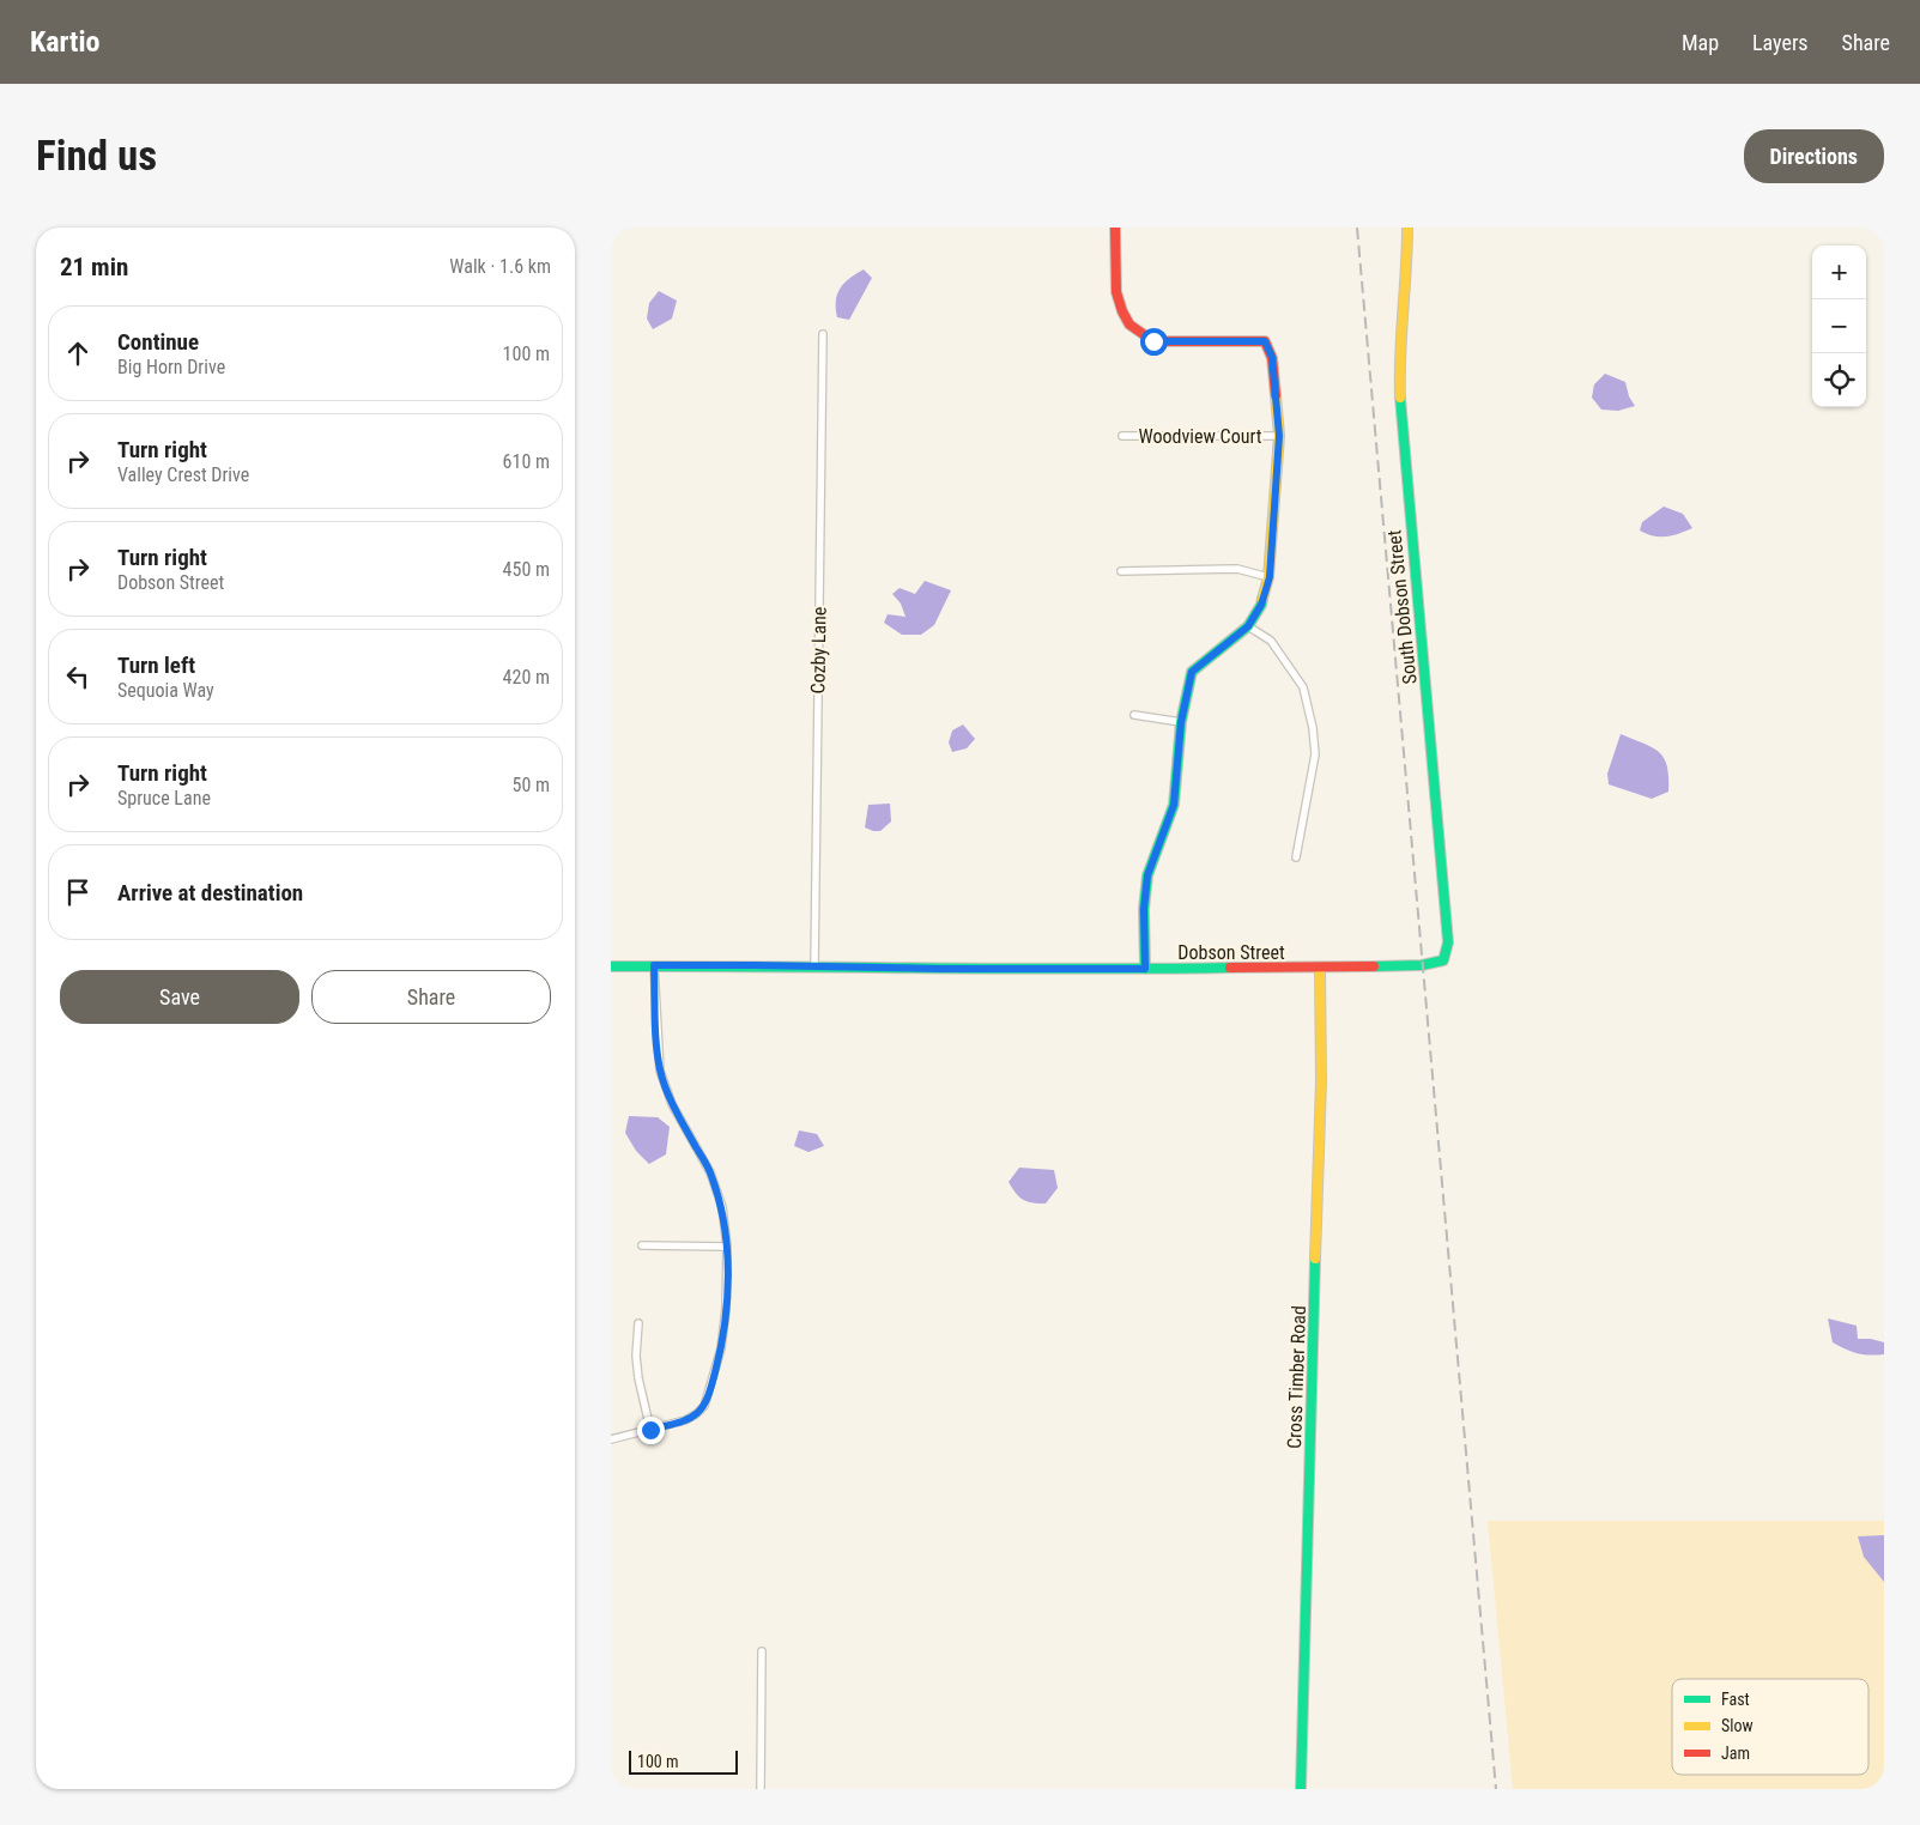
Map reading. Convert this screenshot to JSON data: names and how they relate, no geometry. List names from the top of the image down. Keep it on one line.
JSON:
{"streets":{"street":["Woodview Court","South Dobson Street","Cozby Lane","Dobson Street","Cross Timber Road"]},"crossings":[["South Dobson Street","Dobson Street"],["Cozby Lane","Dobson Street"],["Dobson Street","Cross Timber Road"]],"legend":["Fast","Slow","Jam"],"scale_bar":"100 m","page":{"header":"Kartio","nav":["Map","Layers","Share"],"buttons":["Directions",["Save","Share"]],"title":"Find us","heading":["21 min","Walk · 1.6 km"],"map_buttons":["+","−"],"list":[["Continue","Big Horn Drive","100 m"],["Turn right","Valley Crest Drive","610 m"],["Turn right","Dobson Street","450 m"],["Turn left","Sequoia Way","420 m"],["Turn right","Spruce Lane","50 m"],"Arrive at destination"],"scale":"100 m"}}
